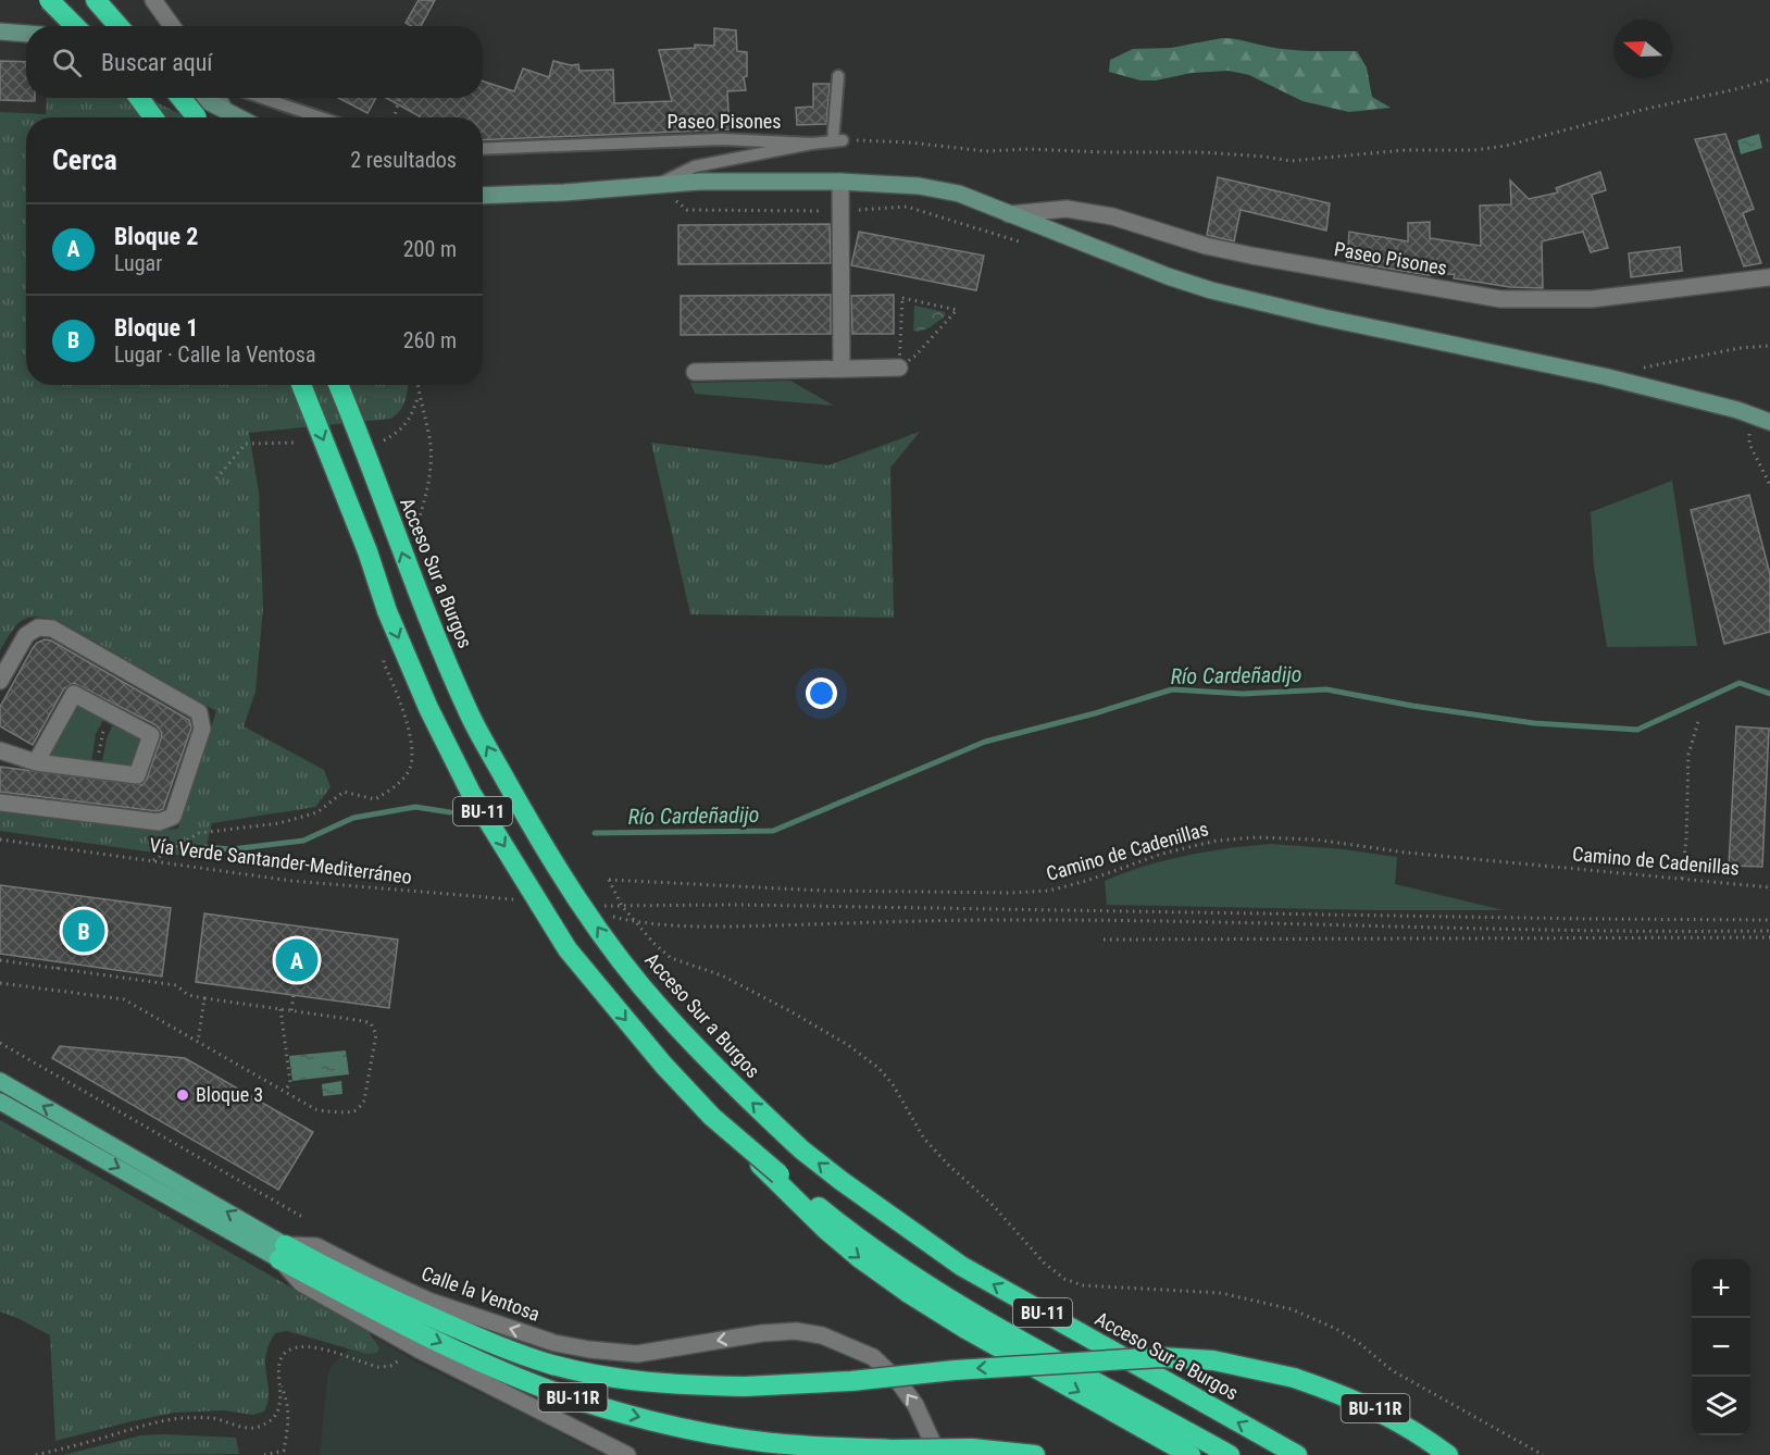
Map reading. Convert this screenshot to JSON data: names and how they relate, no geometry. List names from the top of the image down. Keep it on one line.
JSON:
{"streets":{"highway":["Acceso Sur a Burgos","BU-11","BU-11R"],"main road":["Paseo Pisones","Calle la Ventosa"],"path":["Camino de Cadenillas","Vía Verde Santander-Mediterráneo"]},"crossings":[["Calle la Ventosa","BU-11R"]],"water":["Río Cardeñadijo"],"places":["Bloque 3"],"north":"left","page":{"search":"Buscar aquí","heading":["Cerca","2 resultados"],"list":[{"mark":"A","name":"Bloque 2","note":"Lugar","value":"200 m"},{"mark":"B","name":"Bloque 1","note":"Lugar · Calle la Ventosa","value":"260 m"}],"pins":["B","A"],"map_buttons":["+","−"]}}
